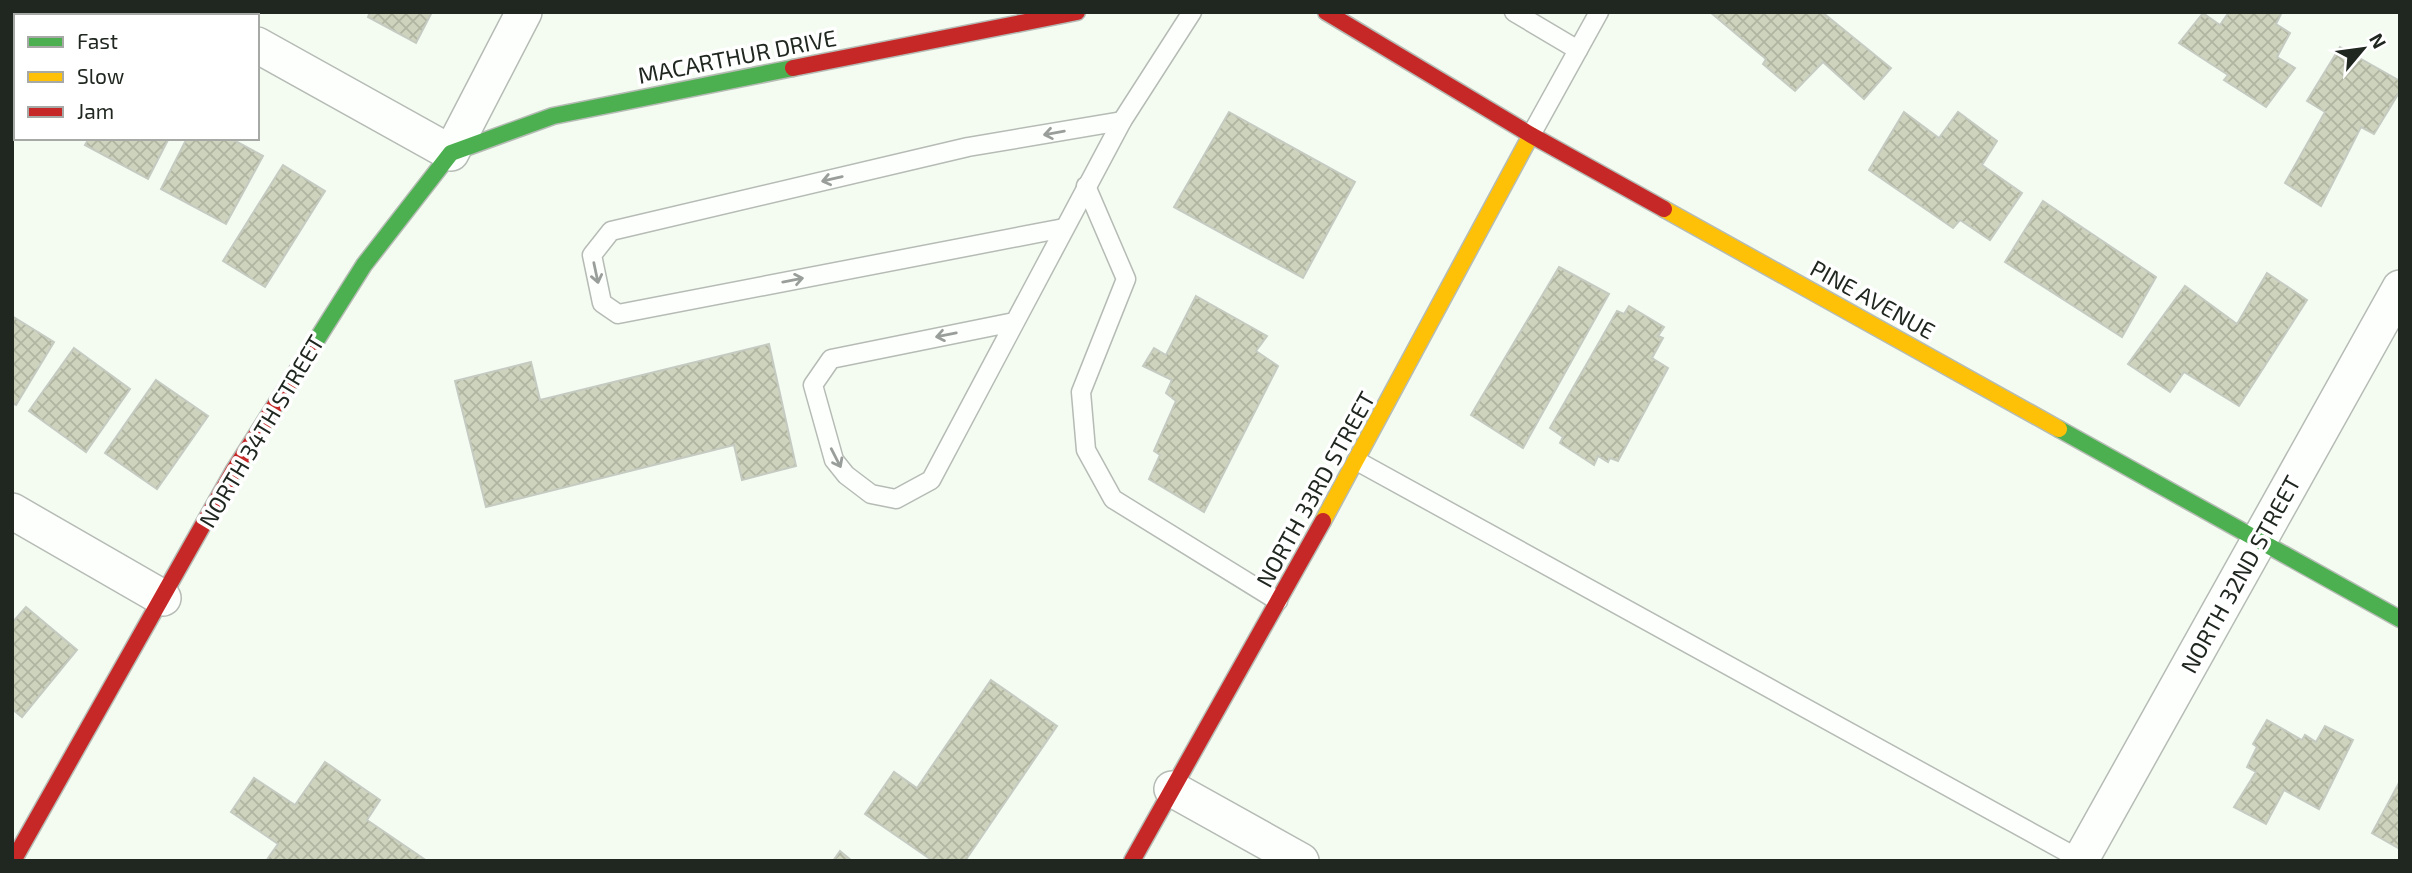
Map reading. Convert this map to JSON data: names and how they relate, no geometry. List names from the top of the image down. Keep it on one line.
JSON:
{"streets":{"street":["MACARTHUR DRIVE","PINE AVENUE","NORTH 34TH STREET","NORTH 33RD STREET","NORTH 32ND STREET"]},"crossings":[["MACARTHUR DRIVE","NORTH 34TH STREET"],["PINE AVENUE","NORTH 33RD STREET"],["PINE AVENUE","NORTH 32ND STREET"]],"legend":["Fast","Slow","Jam"],"north":"top right"}
